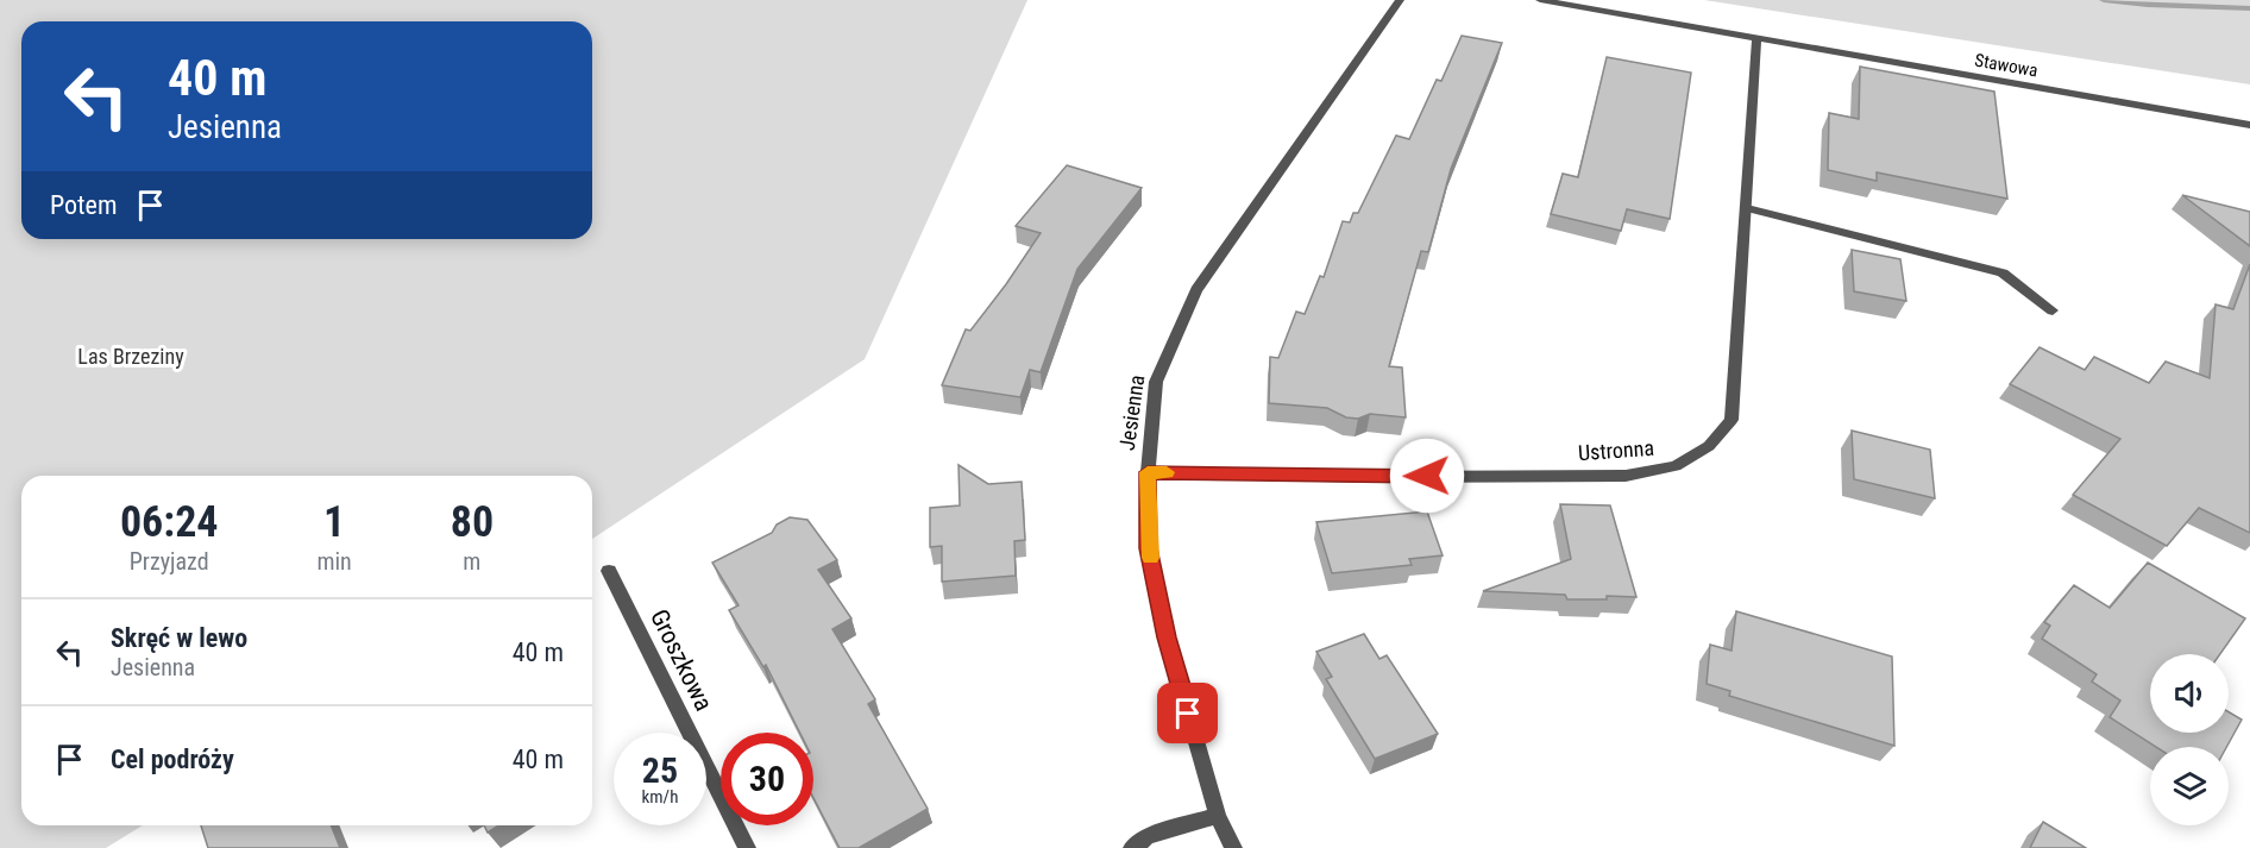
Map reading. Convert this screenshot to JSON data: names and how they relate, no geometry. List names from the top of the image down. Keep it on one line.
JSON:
{"streets":{"street":["Stawowa","Jesienna","Ustronna","Groszkowa"]},"crossings":[["Stawowa","Ustronna"],["Jesienna","Ustronna"]],"parks":["Las Brzeziny"],"page":{"turn":["40 m","Jesienna"],"then":"Potem","eta":["06:24","Przyjazd","1","min","80","m"],"list":[{"name":"Skręć w lewo","note":"Jesienna","value":"40 m"},{"name":"Cel podróży","value":"40 m"}],"speed":"25 km/h","limit":"30"}}
